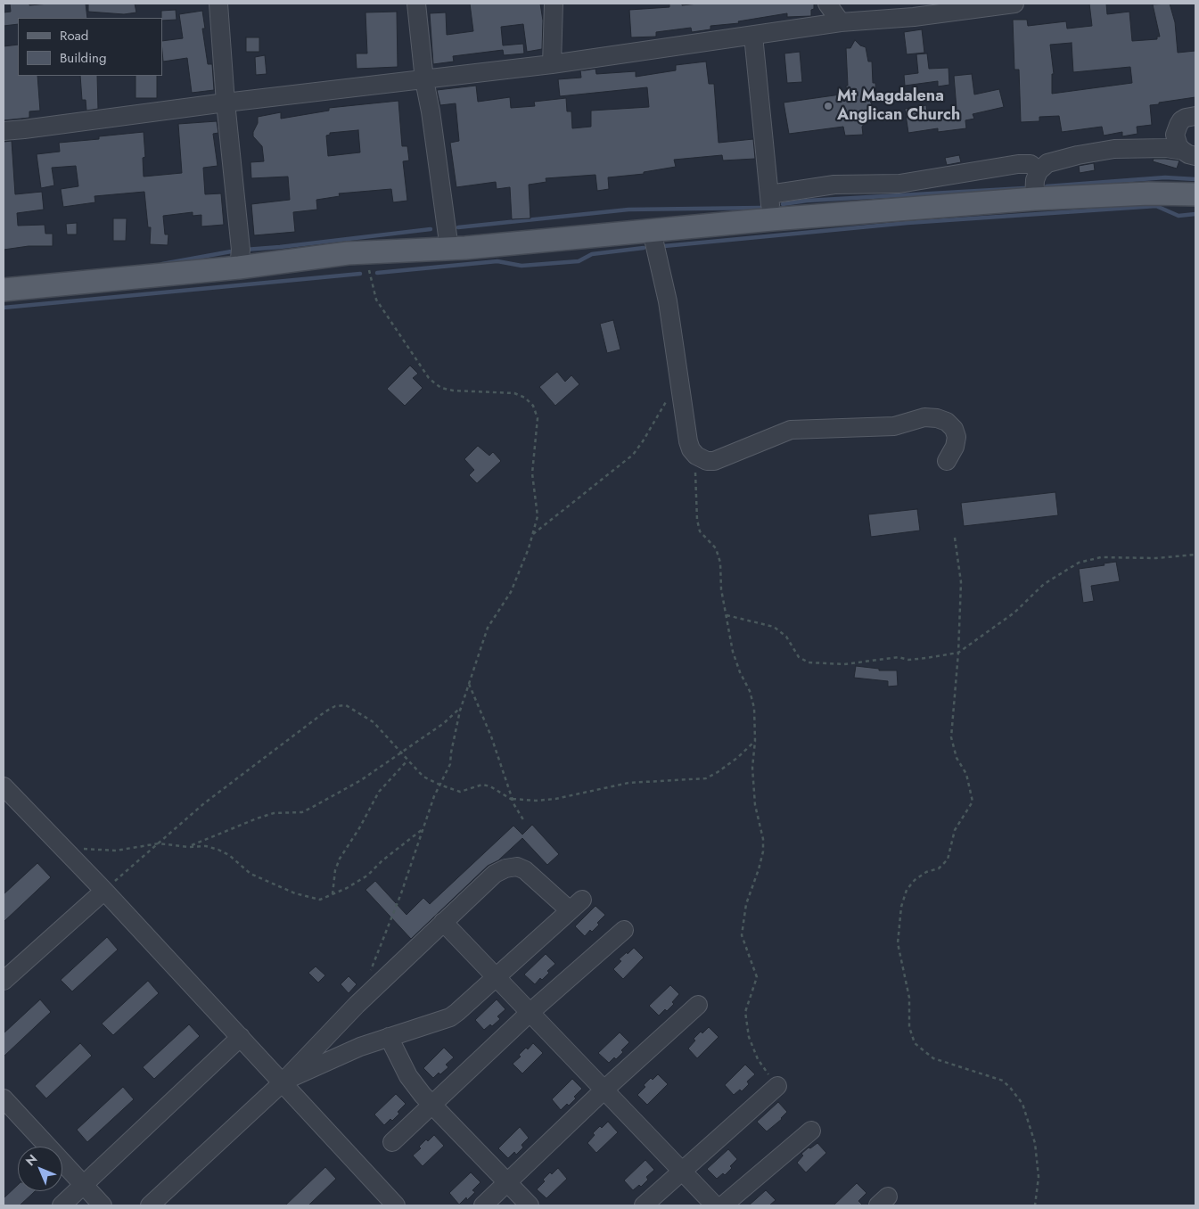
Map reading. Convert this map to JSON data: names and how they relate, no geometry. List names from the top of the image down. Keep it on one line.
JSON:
{"places":["Mt Magdalena Anglican Church"],"legend":["Road","Building"],"north":"top left"}
